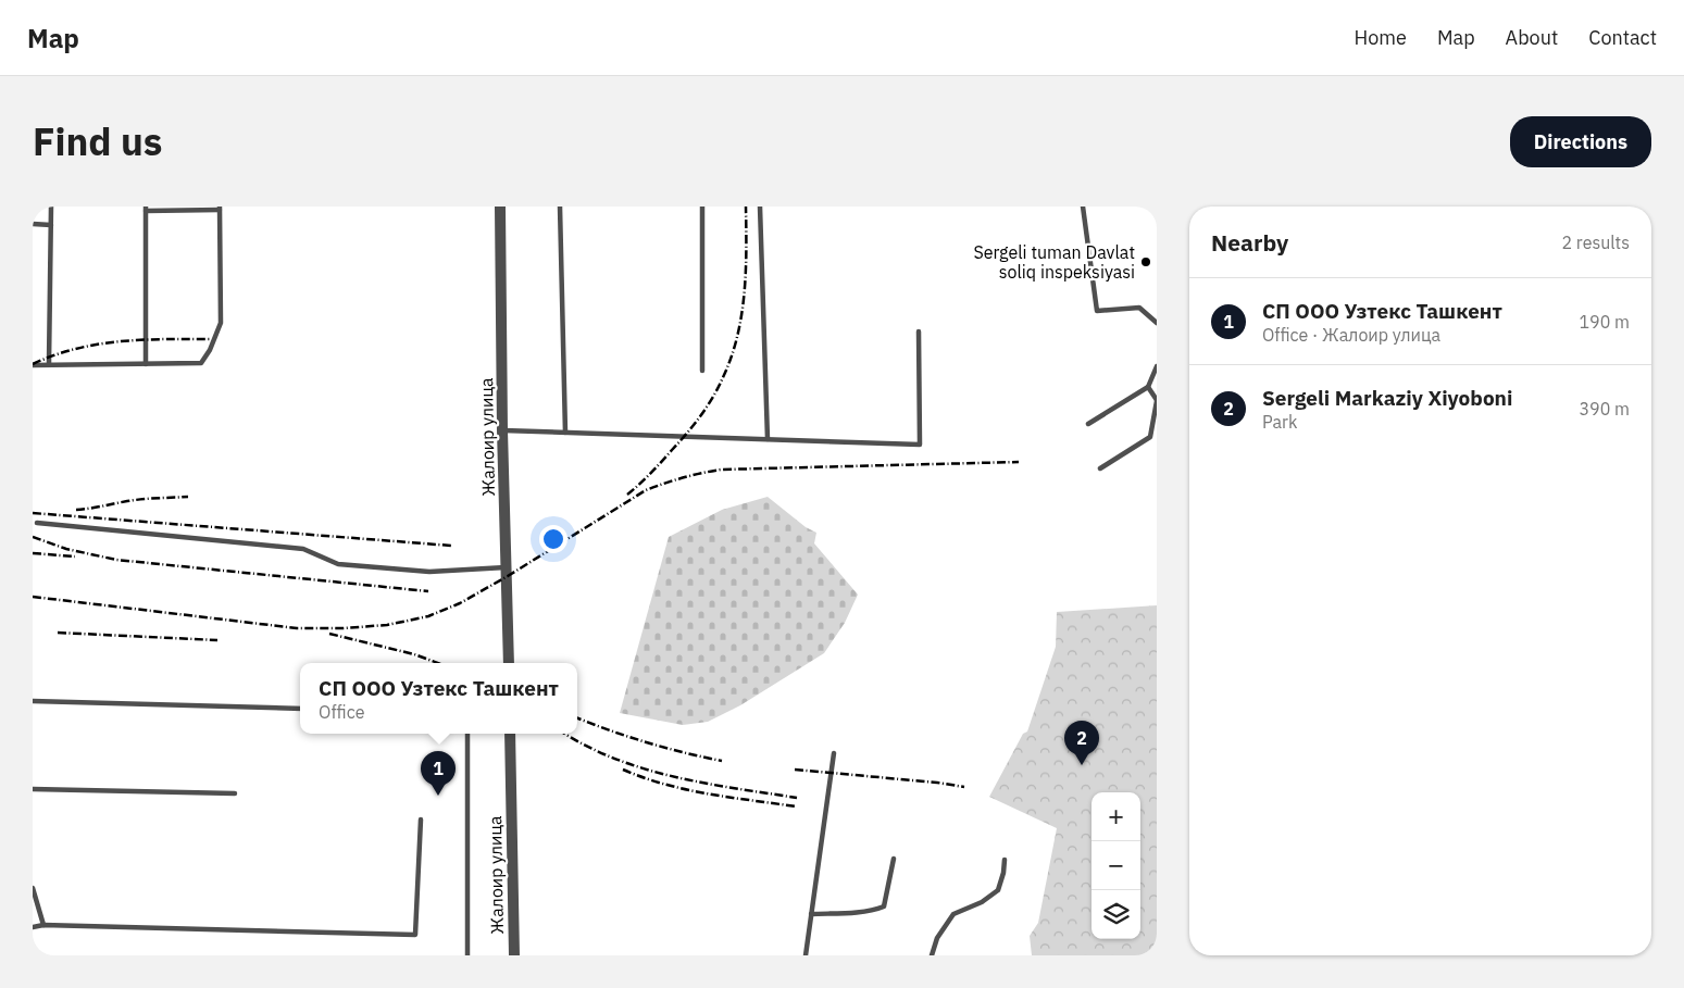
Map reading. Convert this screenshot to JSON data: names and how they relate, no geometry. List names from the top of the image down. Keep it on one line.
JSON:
{"streets":{"street":["Жалоир улица"]},"places":["Sergeli tuman Davlat soliq inspeksiyasi"],"page":{"header":"Map","nav":["Home","Map","About","Contact"],"title":"Find us","buttons":"Directions","heading":["Nearby","2 results"],"list":[{"mark":"1","name":"СП ООО Узтекс Ташкент","note":"Office · Жалоир улица","value":"190 m"},{"mark":"2","name":"Sergeli Markaziy Xiyoboni","note":"Park","value":"390 m"}],"popup":["СП ООО Узтекс Ташкент","Office"],"pins":["2","1"],"map_buttons":["+","−"]}}
